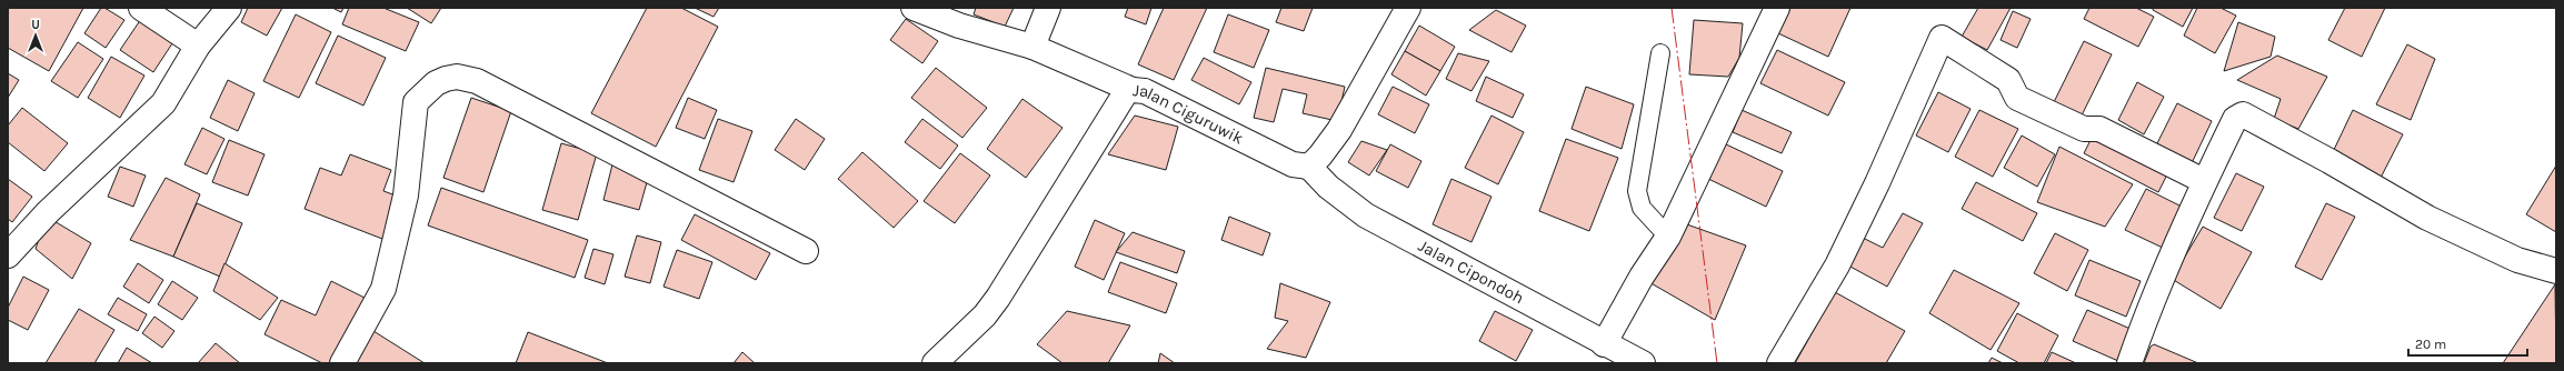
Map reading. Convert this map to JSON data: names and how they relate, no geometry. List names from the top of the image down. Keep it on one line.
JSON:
{"streets":{"street":["Jalan Ciguruwik","Jalan Cipondoh"]},"crossings":[["Jalan Ciguruwik","Jalan Cipondoh"]],"scale_bar":"20 m","north":"top"}
